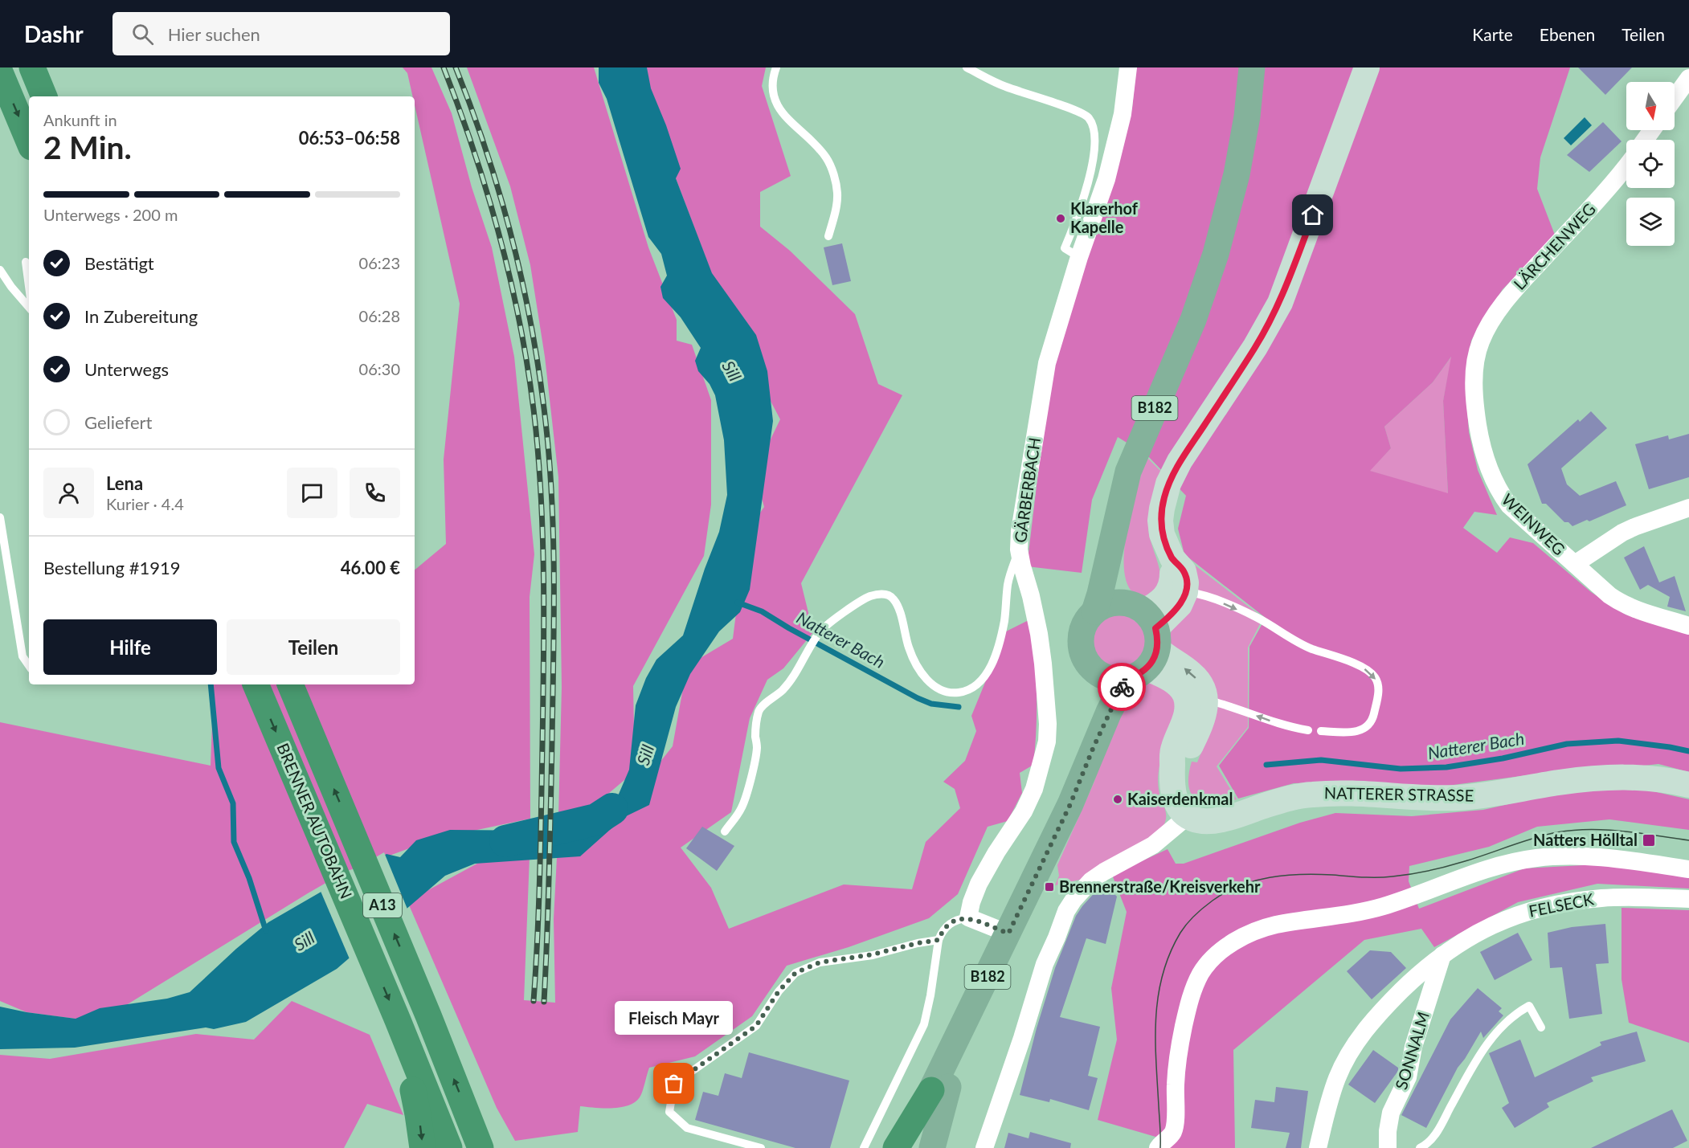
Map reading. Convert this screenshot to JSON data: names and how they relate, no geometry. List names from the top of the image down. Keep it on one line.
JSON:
{"streets":{"highway":["BRENNER AUTOBAHN","A13"],"main road":["B182"],"street":["LÄRCHENWEG","GÄRBERBACH","WEINWEG","NATTERER STRASSE","FELSECK","SONNALM"]},"crossings":[["LÄRCHENWEG","WEINWEG"],["FELSECK","SONNALM"]],"water":["Sill","Natterer Bach"],"places":{"other":["Klarerhof Kapelle","Kaiserdenkmal","Fleisch Mayr"],"transit":["Natters Hölltal","Brennerstraße/Kreisverkehr"]},"north":"bottom","page":{"header":"Dashr","search":"Hier suchen","nav":["Karte","Ebenen","Teilen"],"heading":["2 Min.","Ankunft in","06:53–06:58"],"panel":["Lena","Kurier · 4.4","Bestellung #1919","46.00 €"],"bar":"Unterwegs · 200 m","list":[["Bestätigt","06:23"],["In Zubereitung","06:28"],["Unterwegs","06:30"],"Geliefert"],"buttons":["Hilfe","Teilen"],"bubble":"Fleisch Mayr"}}
